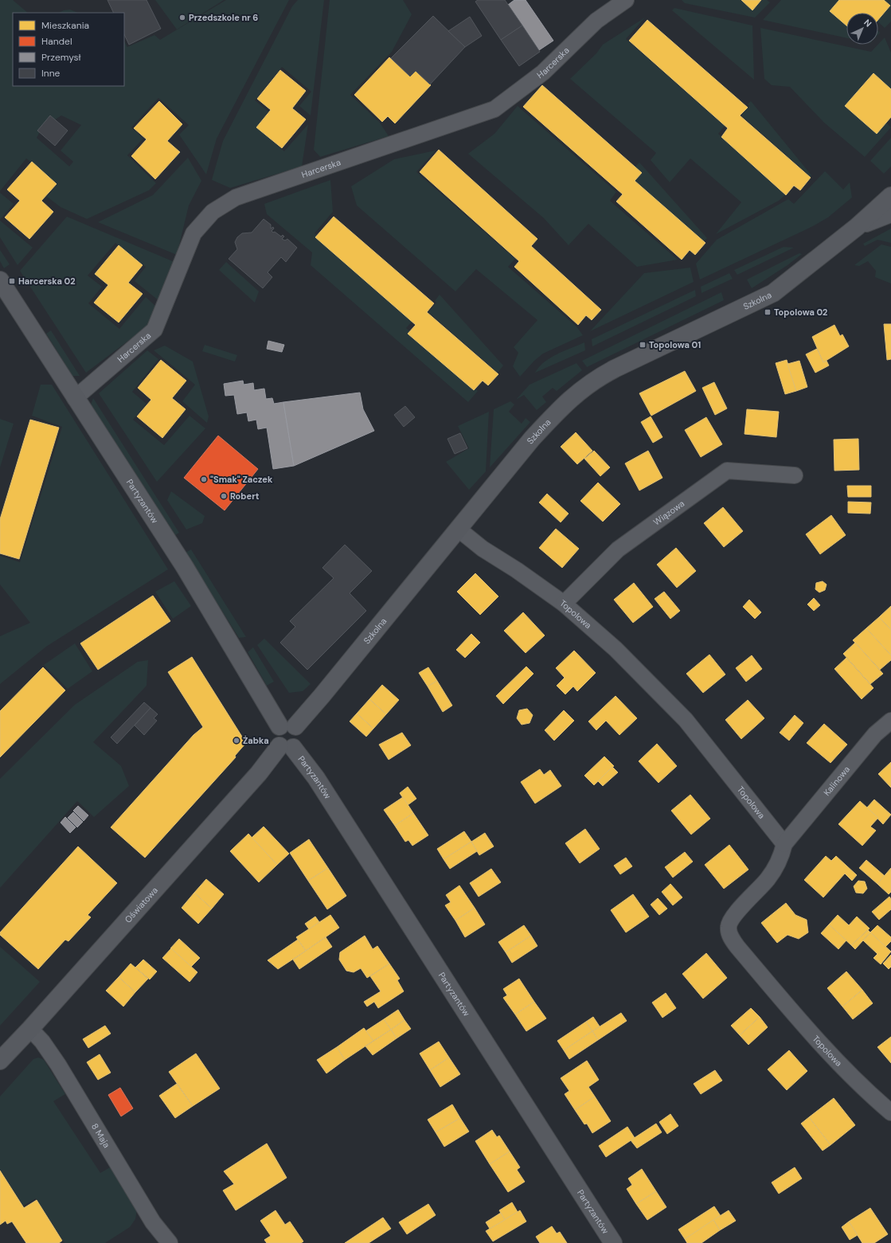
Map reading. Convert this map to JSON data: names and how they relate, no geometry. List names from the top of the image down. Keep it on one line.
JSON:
{"streets":{"street":["Harcerska","Szkolna","Partyzantów","Wiązowa","Topolowa","Kalinowa","Oświatowa","8 Maja"]},"crossings":[["Harcerska","Partyzantów"],["Szkolna","Partyzantów"],["Szkolna","Topolowa"],["Partyzantów","Oświatowa"],["Wiązowa","Topolowa"],["Topolowa","Kalinowa"],["Oświatowa","8 Maja"]],"places":{"other":["Przedszkole nr 6","\"Smak\" Zaczek","Robert","Żabka"],"transit":["Harcerska 02","Topolowa 02","Topolowa 01"]},"legend":["Mieszkania","Handel","Przemysł","Inne"],"north":"top right"}
